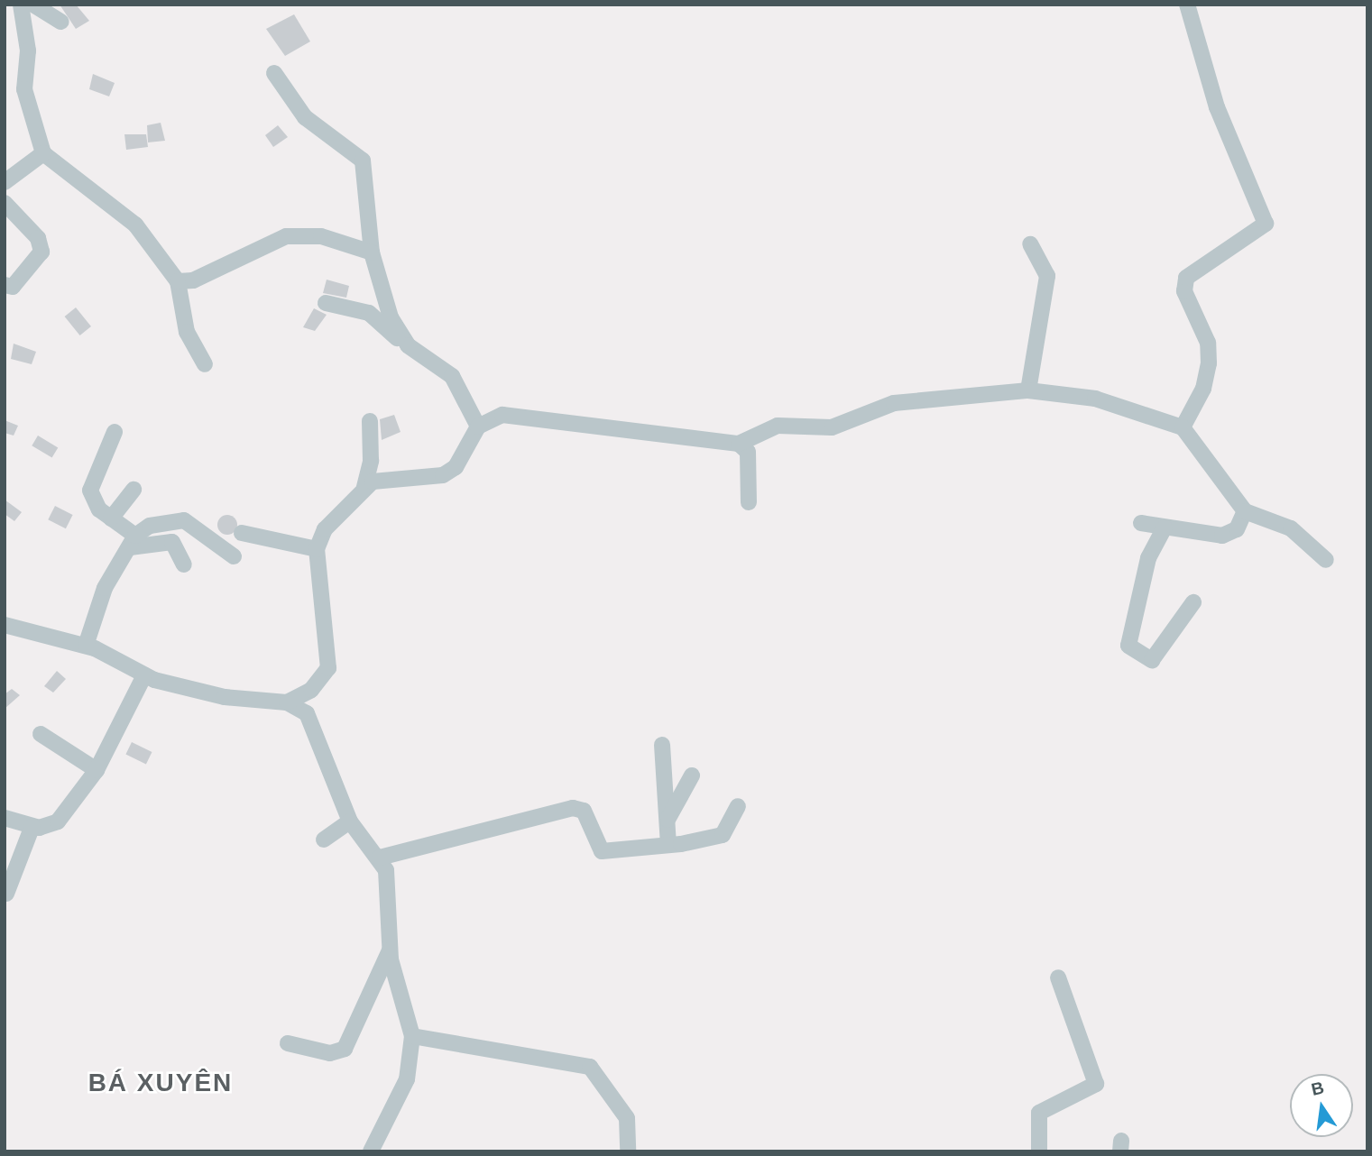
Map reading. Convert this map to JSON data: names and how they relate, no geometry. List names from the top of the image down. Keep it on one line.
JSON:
{"districts":["BÁ XUYÊN"],"north":"top"}
